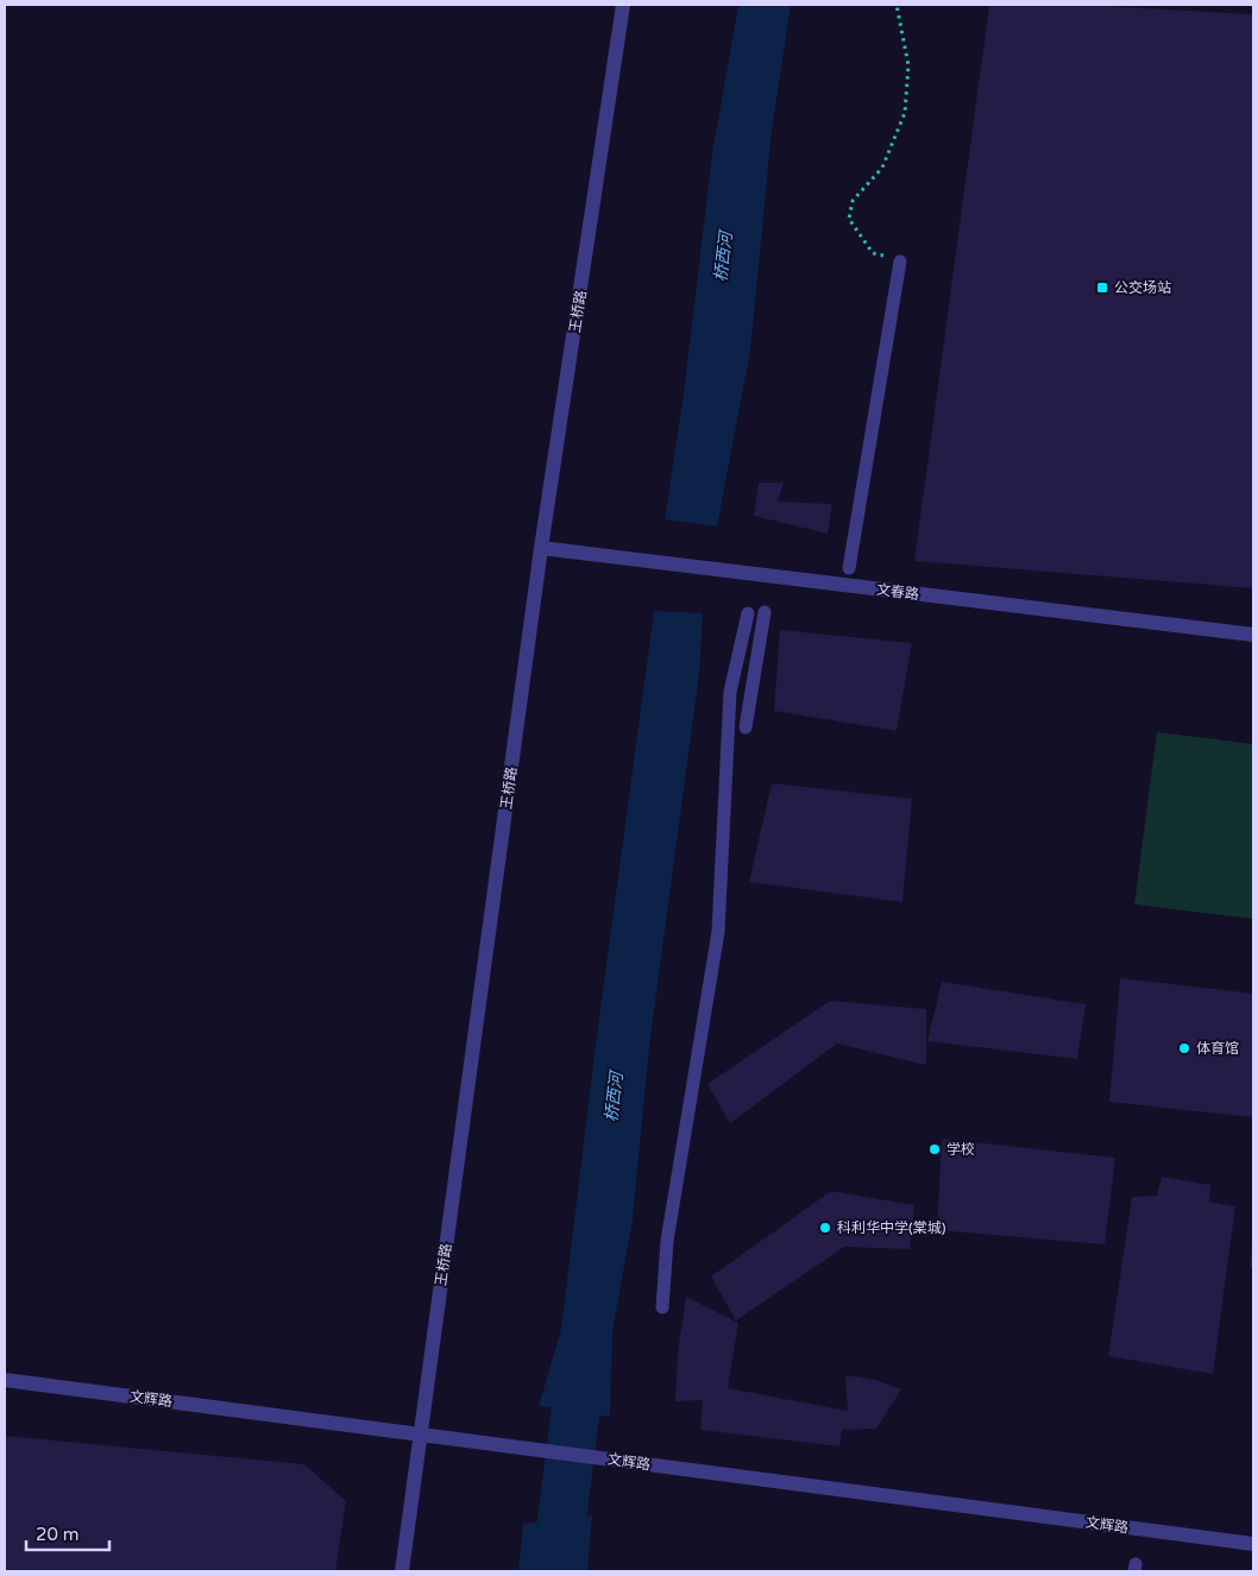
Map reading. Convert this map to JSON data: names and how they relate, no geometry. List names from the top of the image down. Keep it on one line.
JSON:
{"streets":{"street":["王桥路","文春路","文辉路"]},"crossings":[["王桥路","文春路"],["王桥路","文辉路"]],"water":["桥西河"],"places":{"transit":["公交场站"],"other":["体育馆","学校","科利华中学(棠城)"]},"scale_bar":"20 m"}
